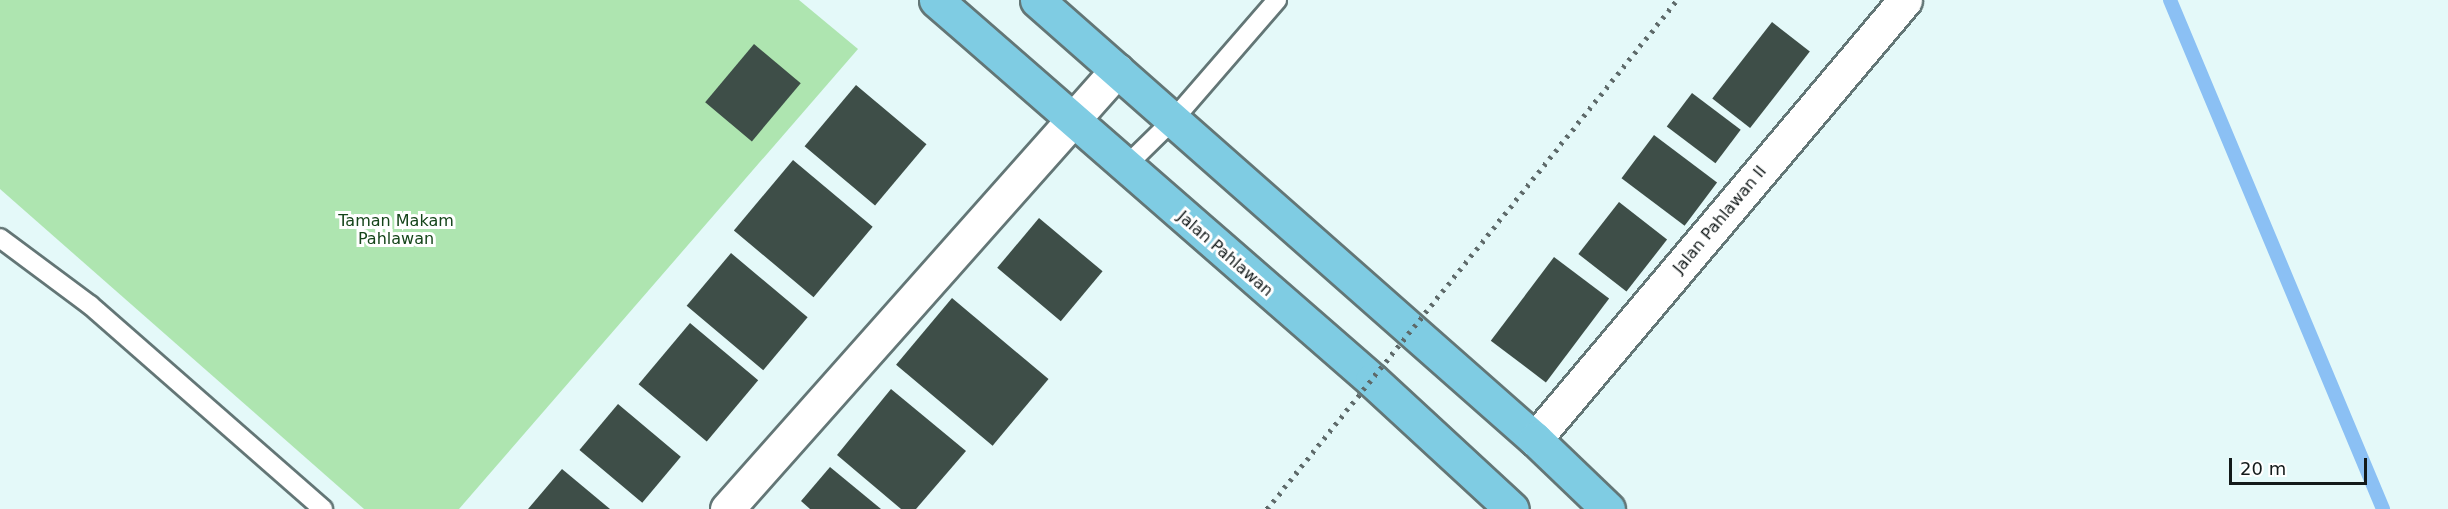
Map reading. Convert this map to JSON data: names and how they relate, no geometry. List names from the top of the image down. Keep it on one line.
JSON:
{"streets":{"main road":["Jalan Pahlawan"],"street":["Jalan Pahlawan II"]},"parks":["Taman Makam Pahlawan"],"scale_bar":"20 m"}
